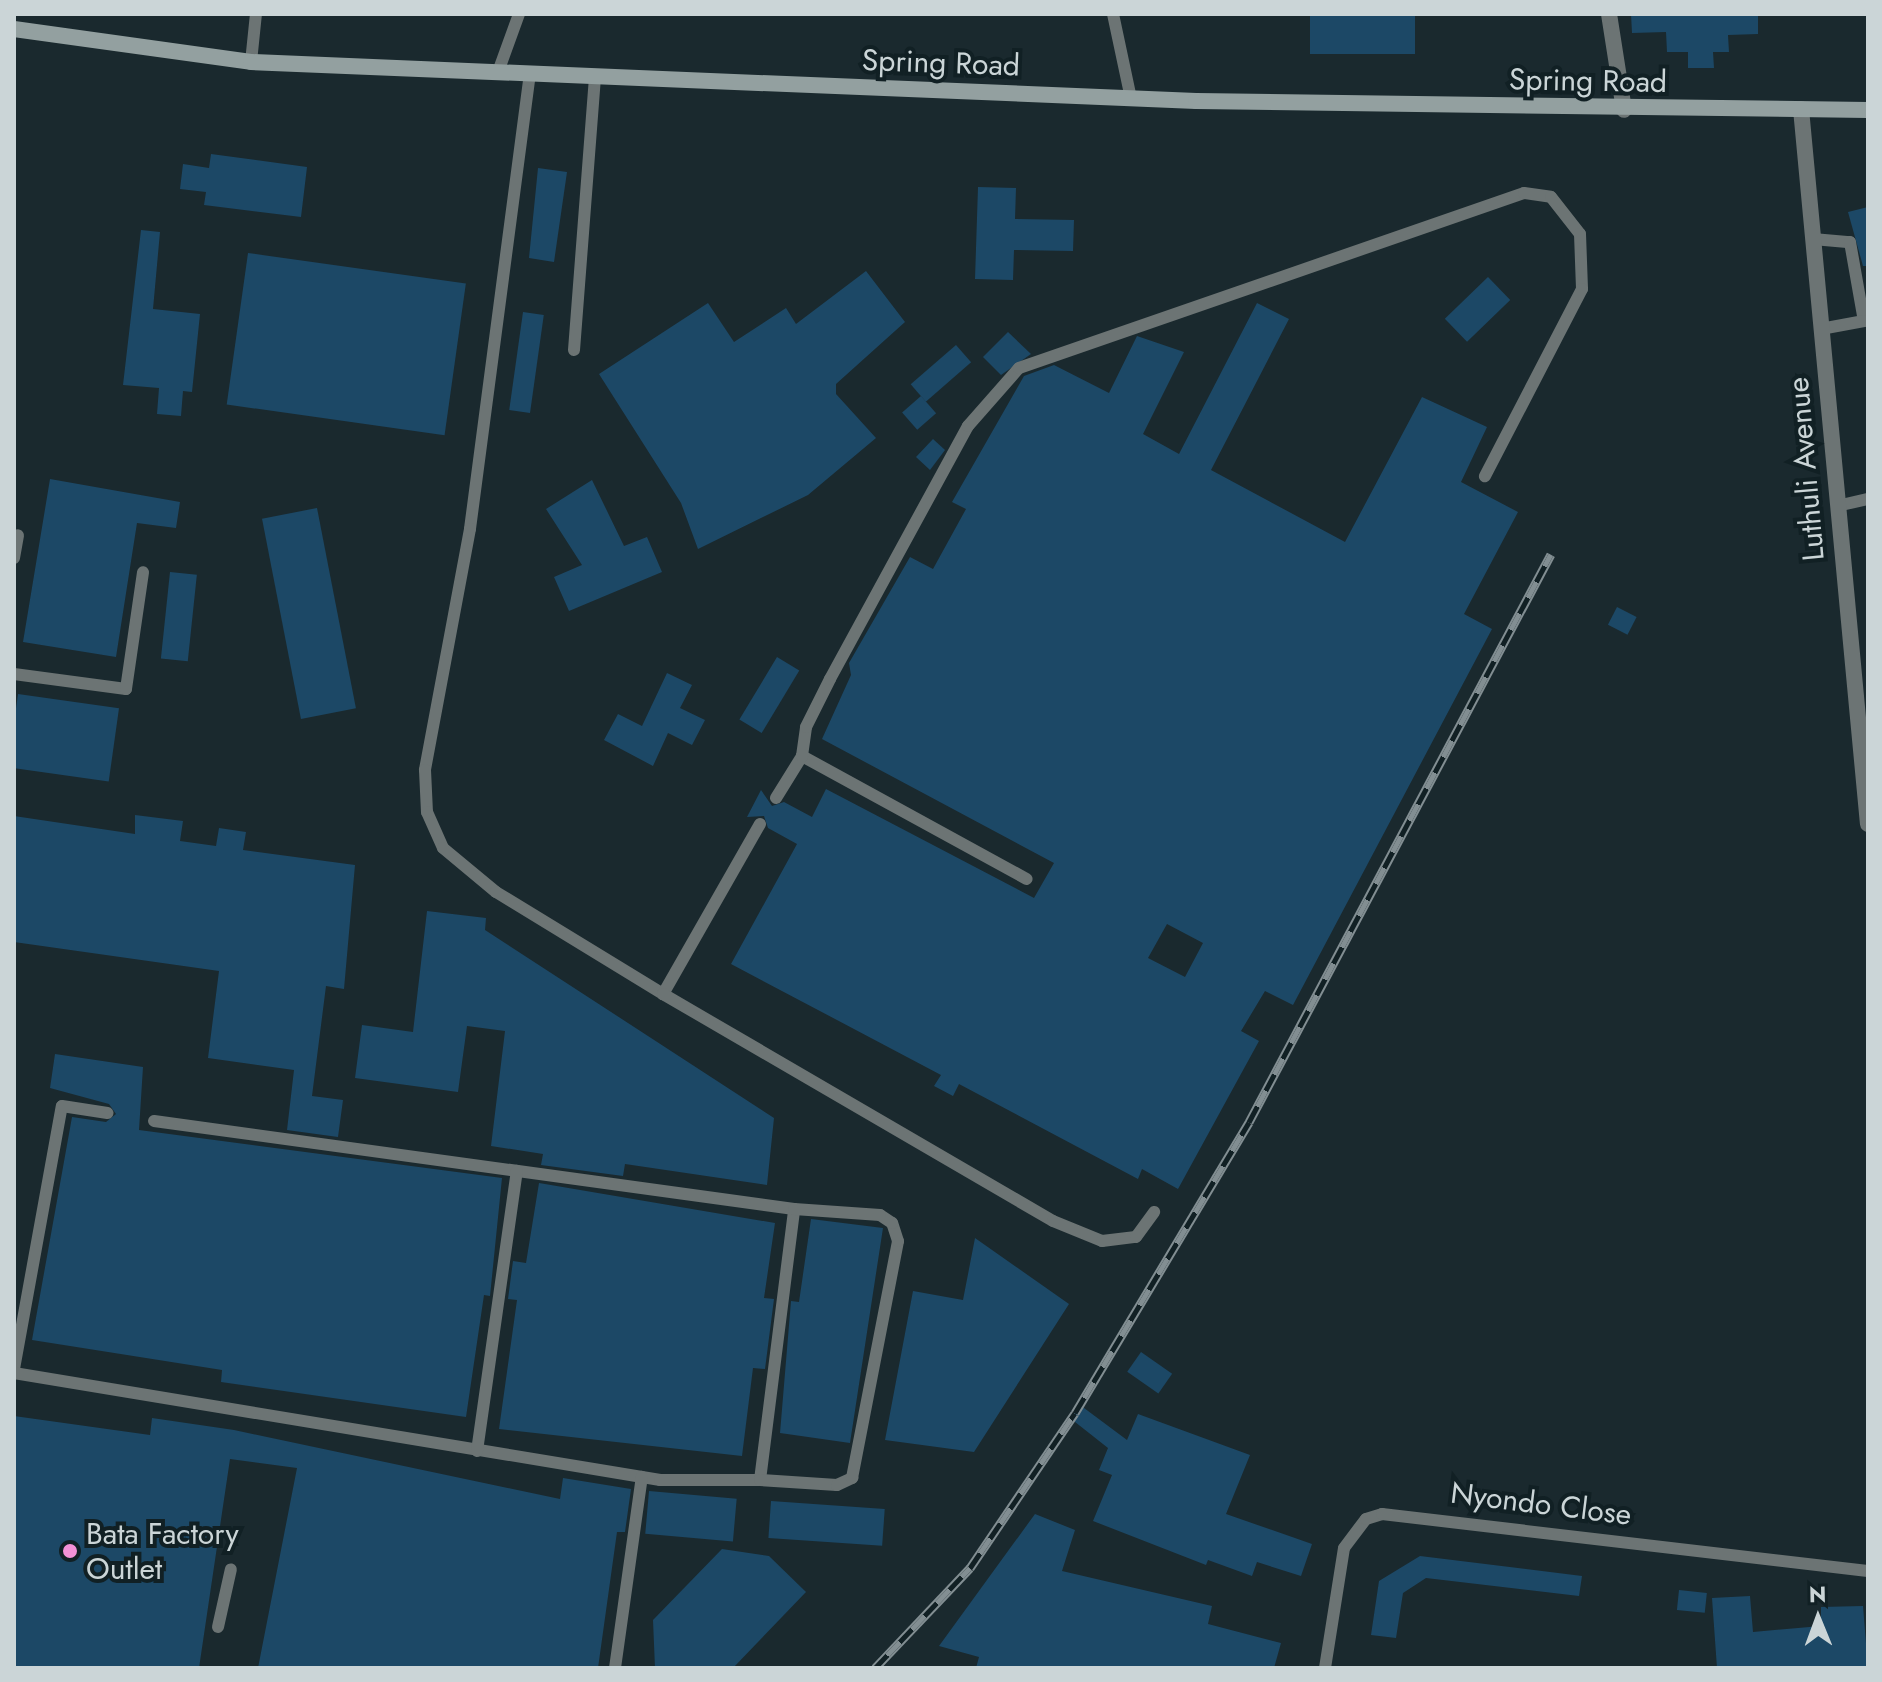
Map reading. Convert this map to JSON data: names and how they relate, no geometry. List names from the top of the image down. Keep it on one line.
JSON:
{"streets":{"main road":["Spring Road"],"street":["Luthuli Avenue"],"lane":["Nyondo Close"]},"crossings":[["Spring Road","Luthuli Avenue"]],"places":["Bata Factory Outlet"],"north":"top"}
